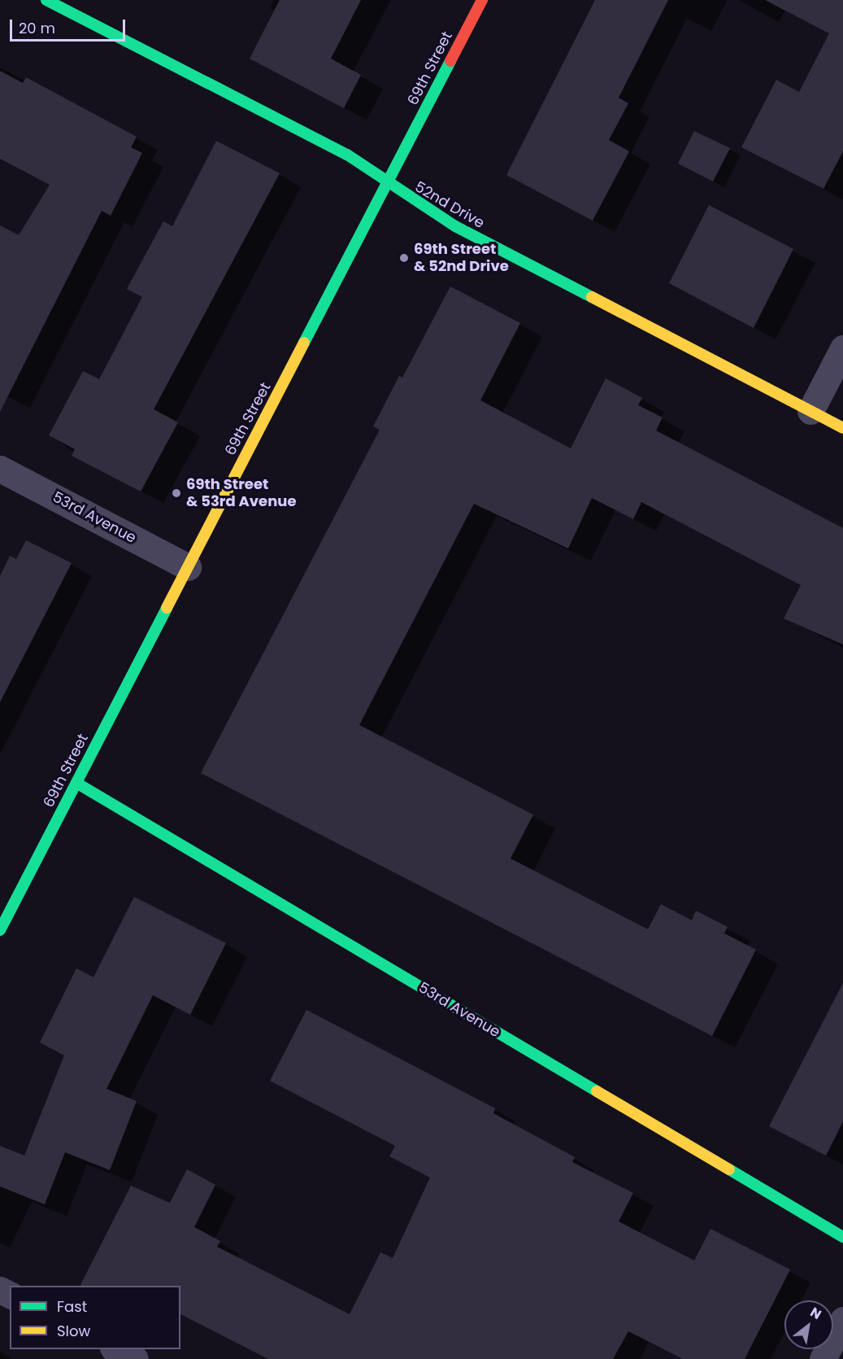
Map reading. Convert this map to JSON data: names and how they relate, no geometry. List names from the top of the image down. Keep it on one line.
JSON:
{"streets":{"street":["69th Street","52nd Drive","53rd Avenue"]},"crossings":[["69th Street","52nd Drive"],["69th Street","53rd Avenue"]],"places":["69th Street & 52nd Drive","69th Street & 53rd Avenue"],"legend":["Fast","Slow"],"scale_bar":"20 m","north":"top right"}
